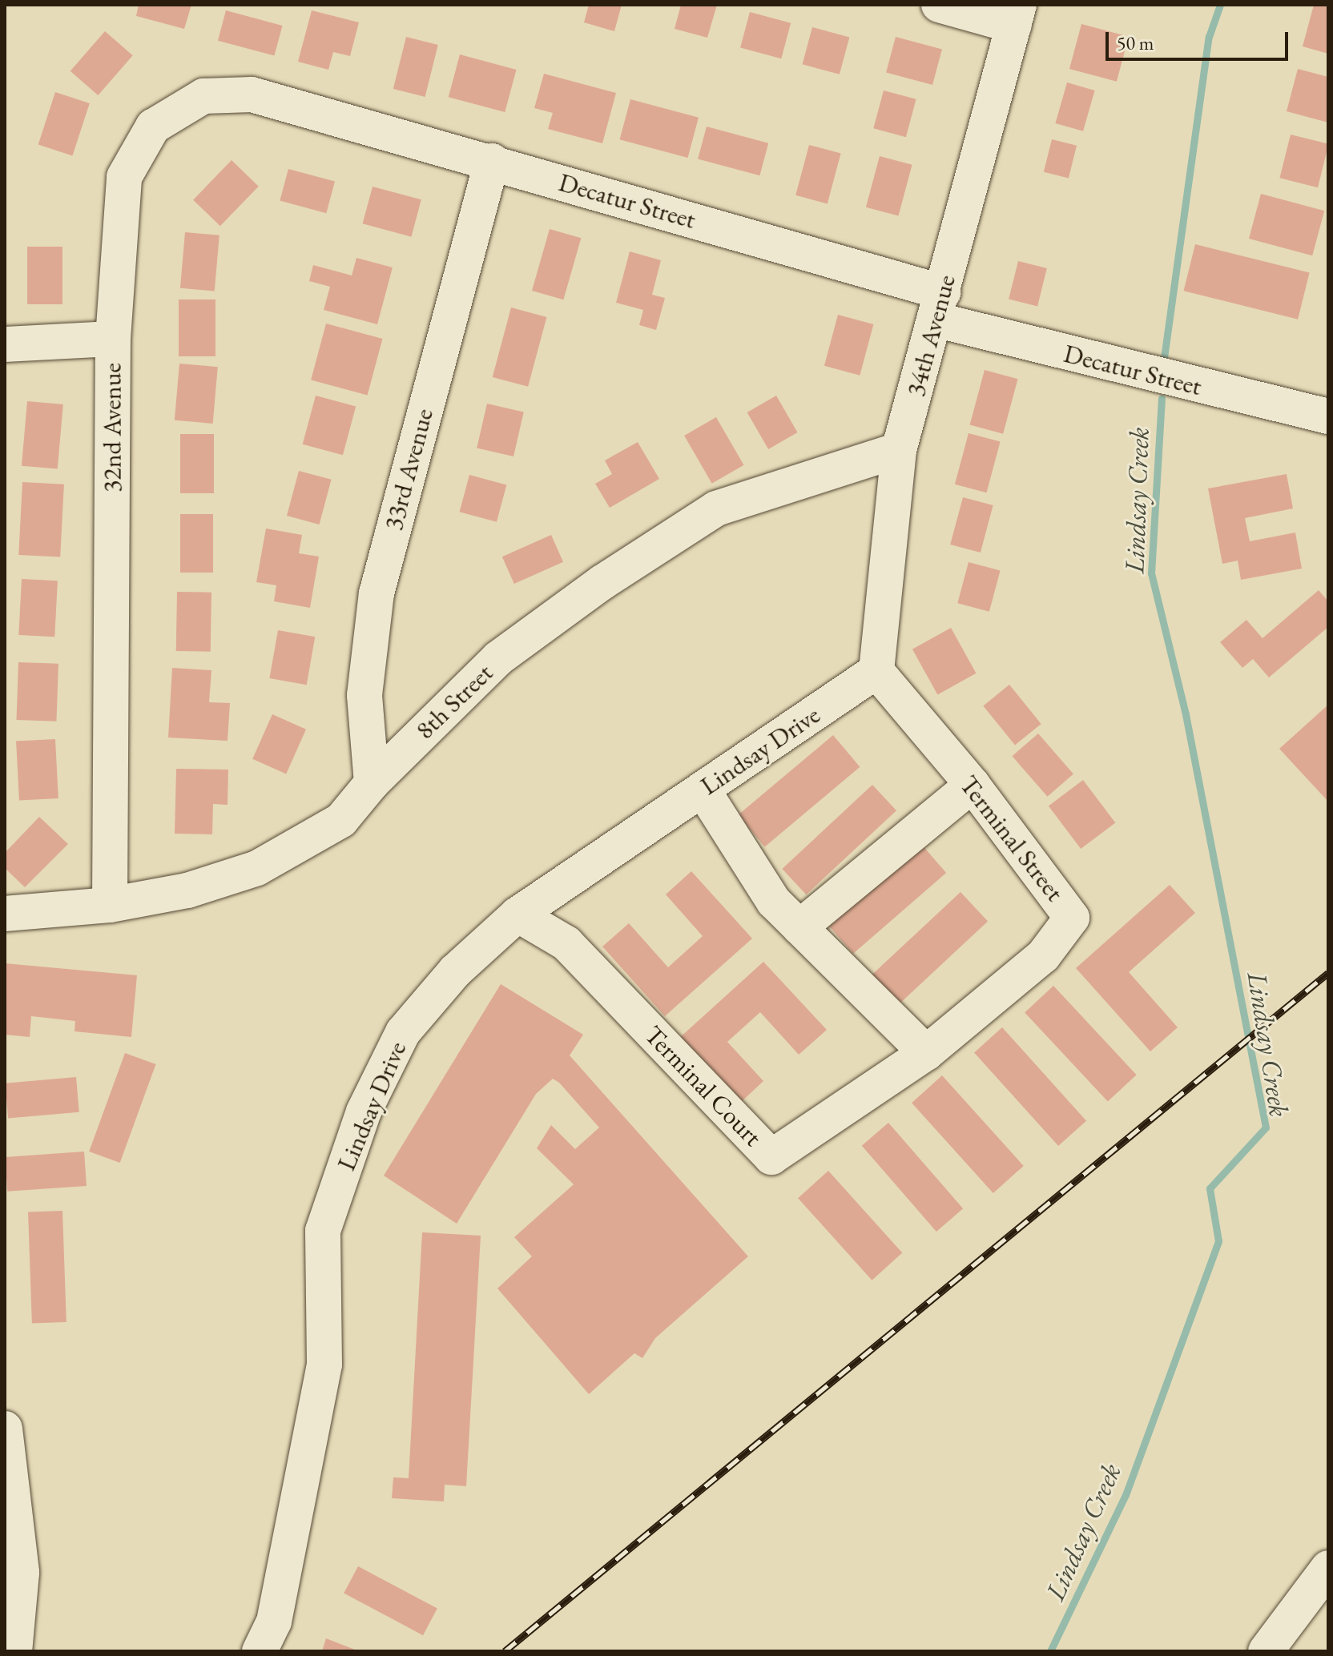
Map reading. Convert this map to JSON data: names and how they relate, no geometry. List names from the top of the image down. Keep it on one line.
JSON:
{"streets":{"street":["Decatur Street","34th Avenue","32nd Avenue","33rd Avenue","8th Street","Lindsay Drive","Terminal Street","Terminal Court"]},"crossings":[["Decatur Street","34th Avenue"],["Decatur Street","32nd Avenue"],["Decatur Street","33rd Avenue"],["34th Avenue","8th Street"],["34th Avenue","Lindsay Drive"],["34th Avenue","Terminal Street"],["32nd Avenue","8th Street"],["33rd Avenue","8th Street"],["Lindsay Drive","Terminal Street"],["Lindsay Drive","Terminal Court"],["Terminal Street","Terminal Court"]],"water":["Lindsay Creek"],"scale_bar":"50 m"}
